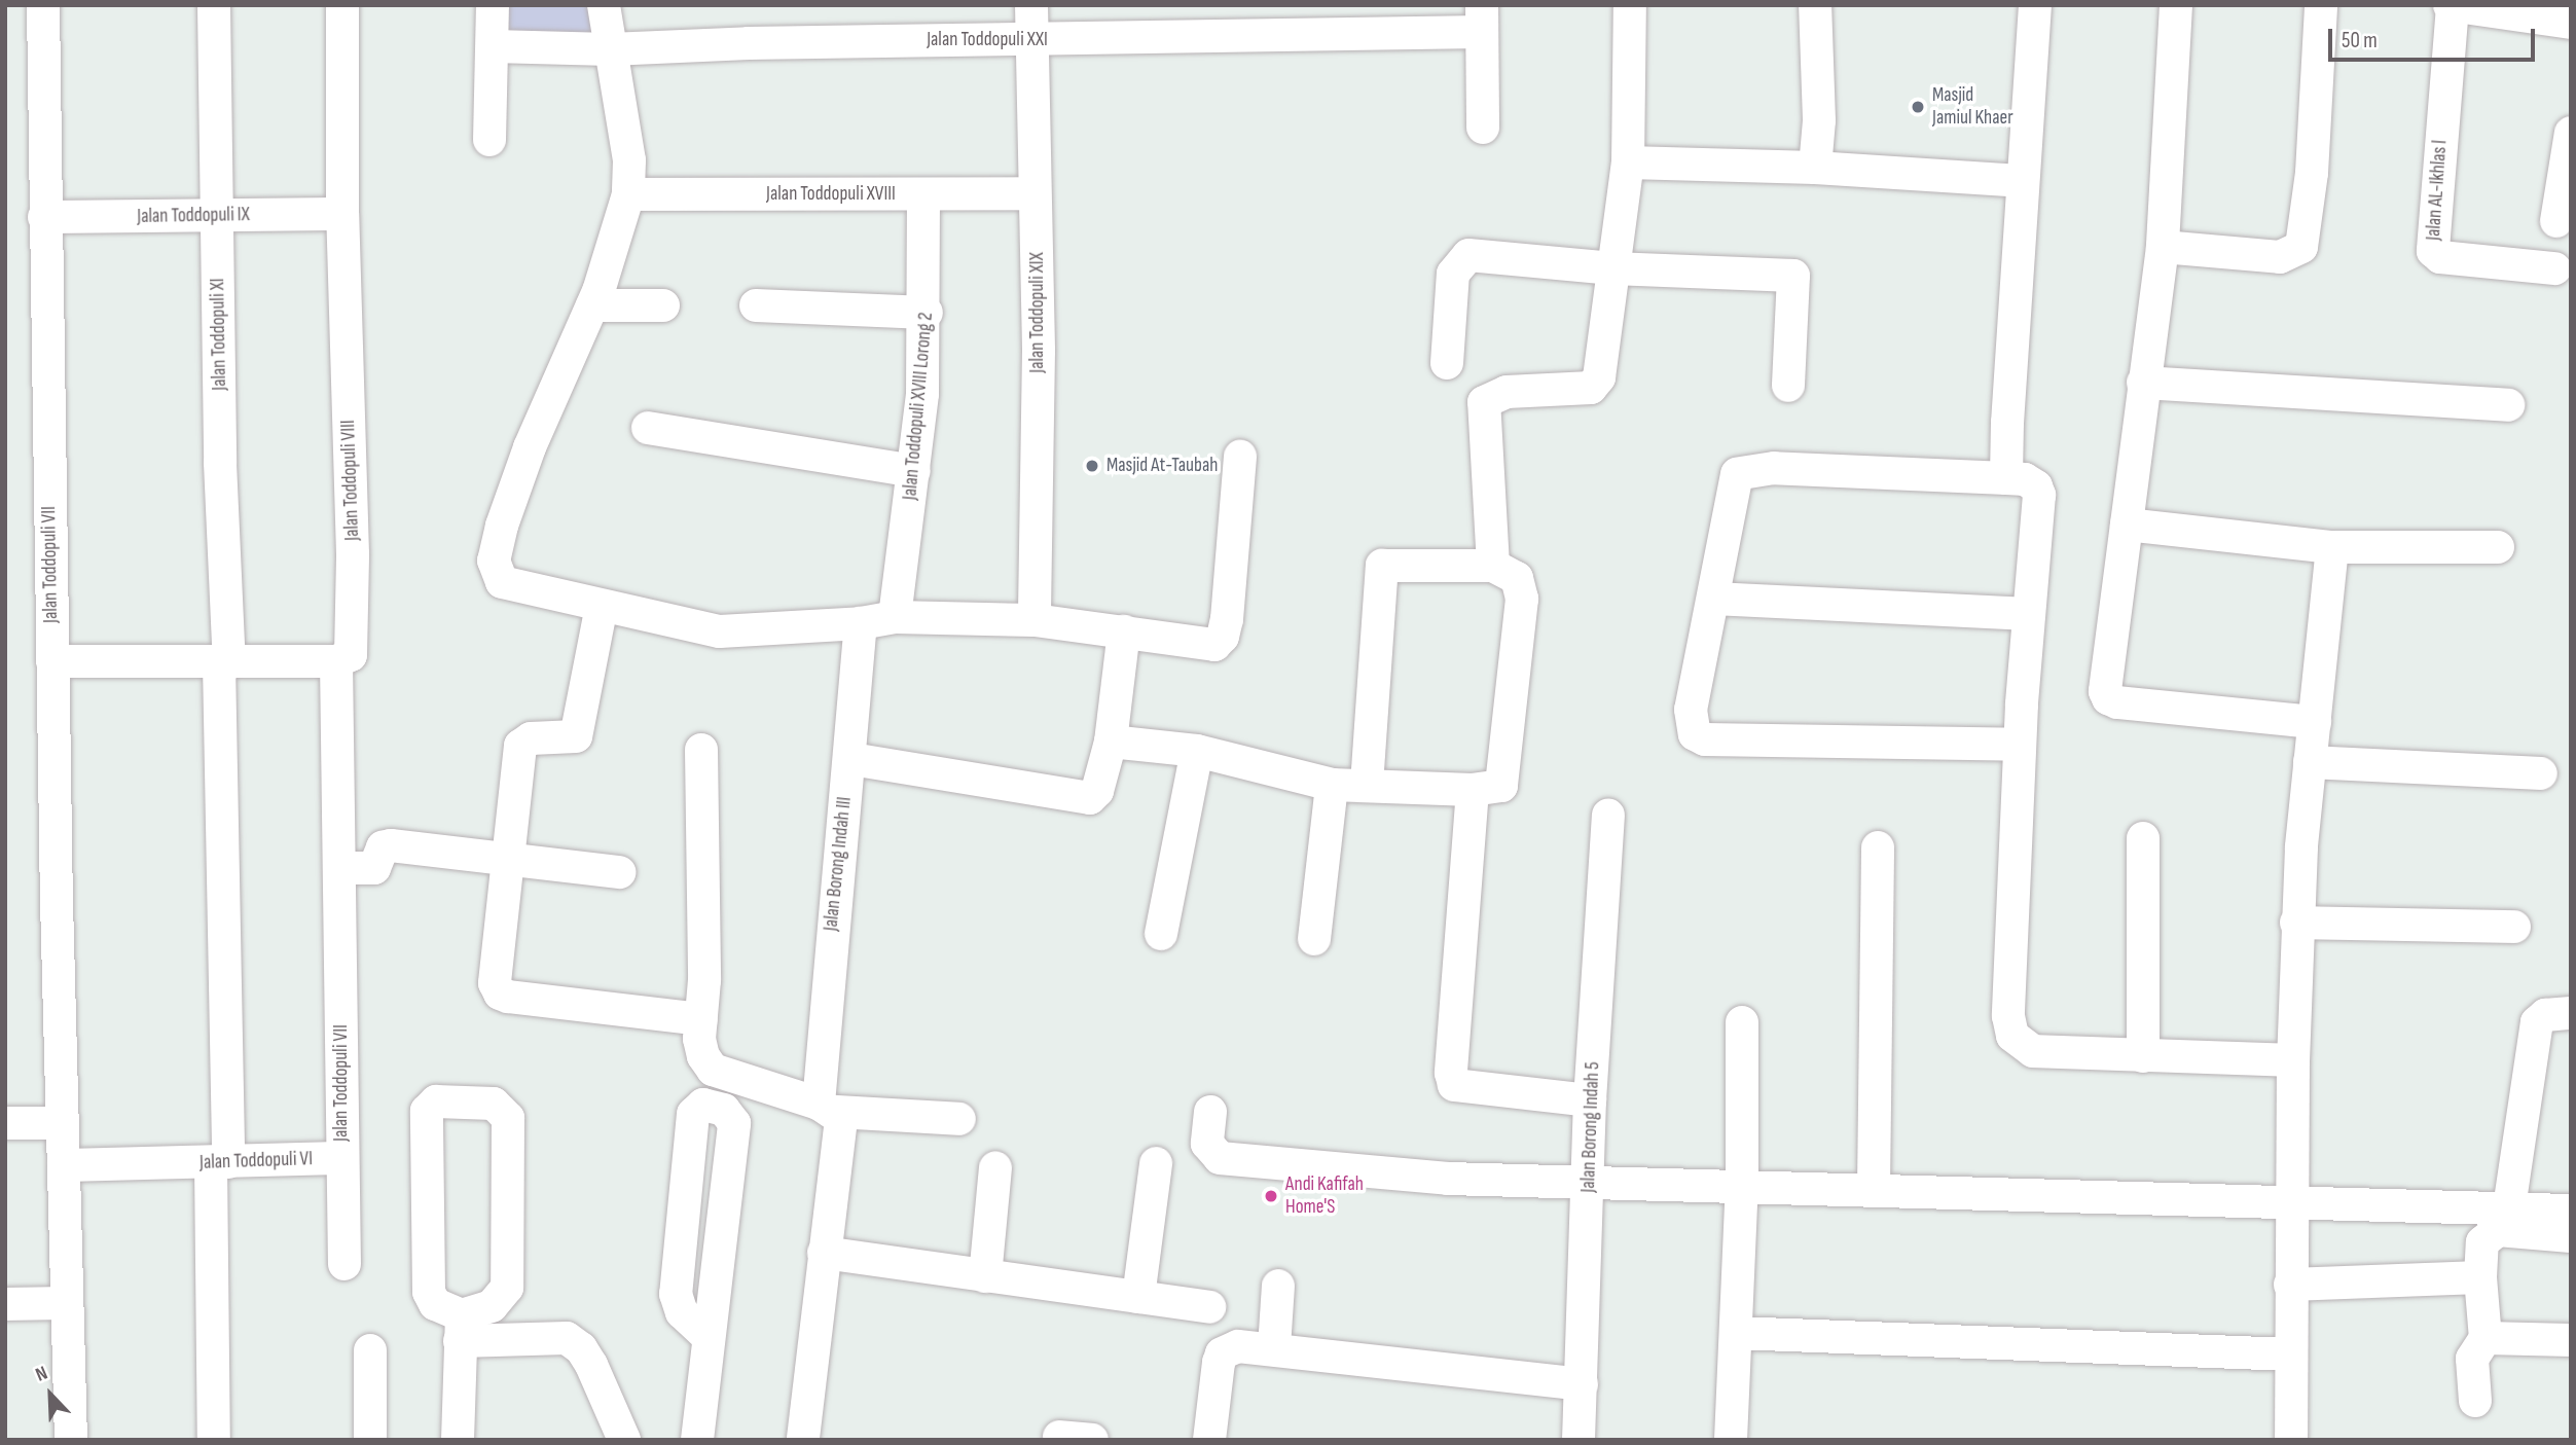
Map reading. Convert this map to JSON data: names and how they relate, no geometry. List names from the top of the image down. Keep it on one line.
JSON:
{"streets":{"street":["Jalan Toddopuli XXI","Jalan AL-Ikhlas l","Jalan Toddopuli XVIII","Jalan Toddopuli IX","Jalan Toddopuli XIX","Jalan Toddopuli XI","Jalan Toddopuli XVIII Lorong 2","Jalan Toddopuli VIII","Jalan Toddopuli VII","Jalan Borong Indah III","Jalan Borong Indah 5","Jalan Toddopuli VI"]},"crossings":[["Jalan Toddopuli XXI","Jalan Toddopuli XIX"],["Jalan Toddopuli XVIII","Jalan Toddopuli XIX"],["Jalan Toddopuli IX","Jalan Toddopuli XI"],["Jalan Toddopuli IX","Jalan Toddopuli VIII"],["Jalan Toddopuli IX","Jalan Toddopuli VII"],["Jalan Toddopuli XI","Jalan Toddopuli VI"],["Jalan Toddopuli VIII","Jalan Toddopuli VII"],["Jalan Toddopuli VII","Jalan Toddopuli VI"]],"places":["Masjid Jamiul Khaer","Masjid At-Taubah","Andi Kafifah Home'S"],"scale_bar":"50 m","north":"top left"}
